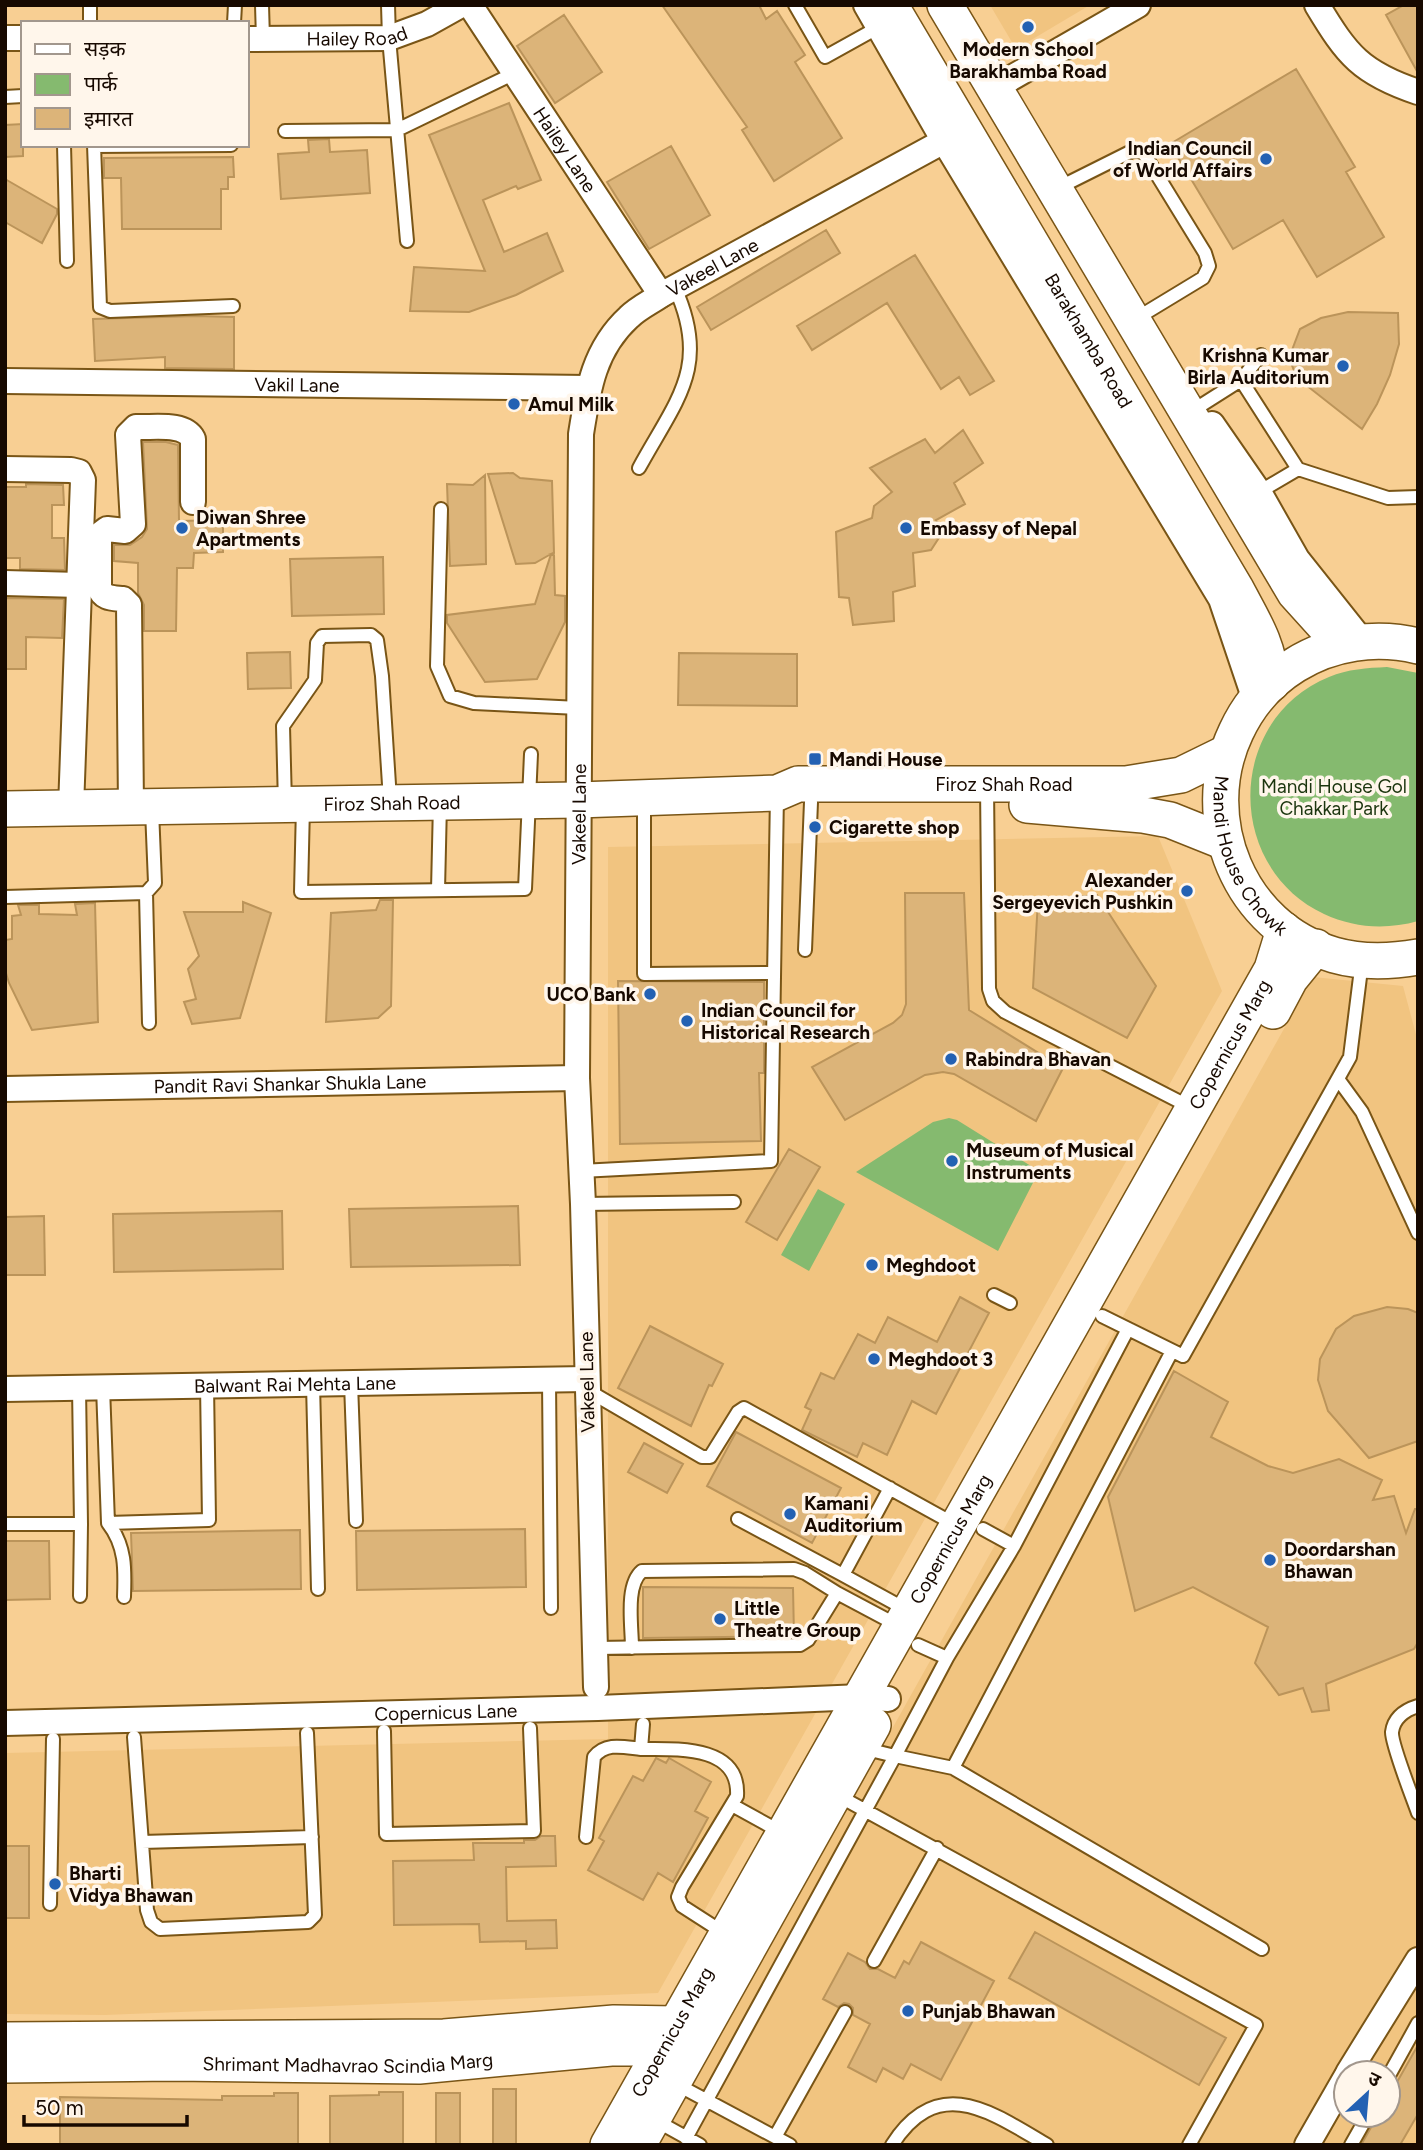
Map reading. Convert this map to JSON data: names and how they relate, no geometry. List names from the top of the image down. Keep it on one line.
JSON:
{"streets":{"street":["Hailey Road","Hailey Lane","Vakeel Lane","Barakhamba Road","Vakil Lane","Firoz Shah Road","Mandi House Chowk","Copernicus Marg","Pandit Ravi Shankar Shukla Lane","Balwant Rai Mehta Lane","Copernicus Lane","Shrimant Madhavrao Scindia Marg"]},"crossings":[["Hailey Lane","Vakeel Lane"],["Vakeel Lane","Vakil Lane"],["Vakeel Lane","Firoz Shah Road"],["Vakeel Lane","Pandit Ravi Shankar Shukla Lane"],["Vakeel Lane","Balwant Rai Mehta Lane"],["Barakhamba Road","Mandi House Chowk"],["Firoz Shah Road","Mandi House Chowk"],["Mandi House Chowk","Copernicus Marg"],["Copernicus Marg","Copernicus Lane"],["Copernicus Marg","Shrimant Madhavrao Scindia Marg"]],"parks":["Mandi House Gol Chakkar Park"],"places":{"other":["Modern School Barakhamba Road","Indian Council of World Affairs","Krishna Kumar Birla Auditorium","Amul Milk","Diwan Shree Apartments","Embassy of Nepal","Cigarette shop","Alexander Sergeyevich Pushkin","UCO Bank","Indian Council for Historical Research","Rabindra Bhavan","Museum of Musical Instruments","Meghdoot","Meghdoot 3","Kamani Auditorium","Doordarshan Bhawan","Little Theatre Group","Bharti Vidya Bhawan","Punjab Bhawan"],"transit":["Mandi House"]},"legend":["सड़क","पार्क","इमारत"],"scale_bar":"50 m","north":"top right"}
